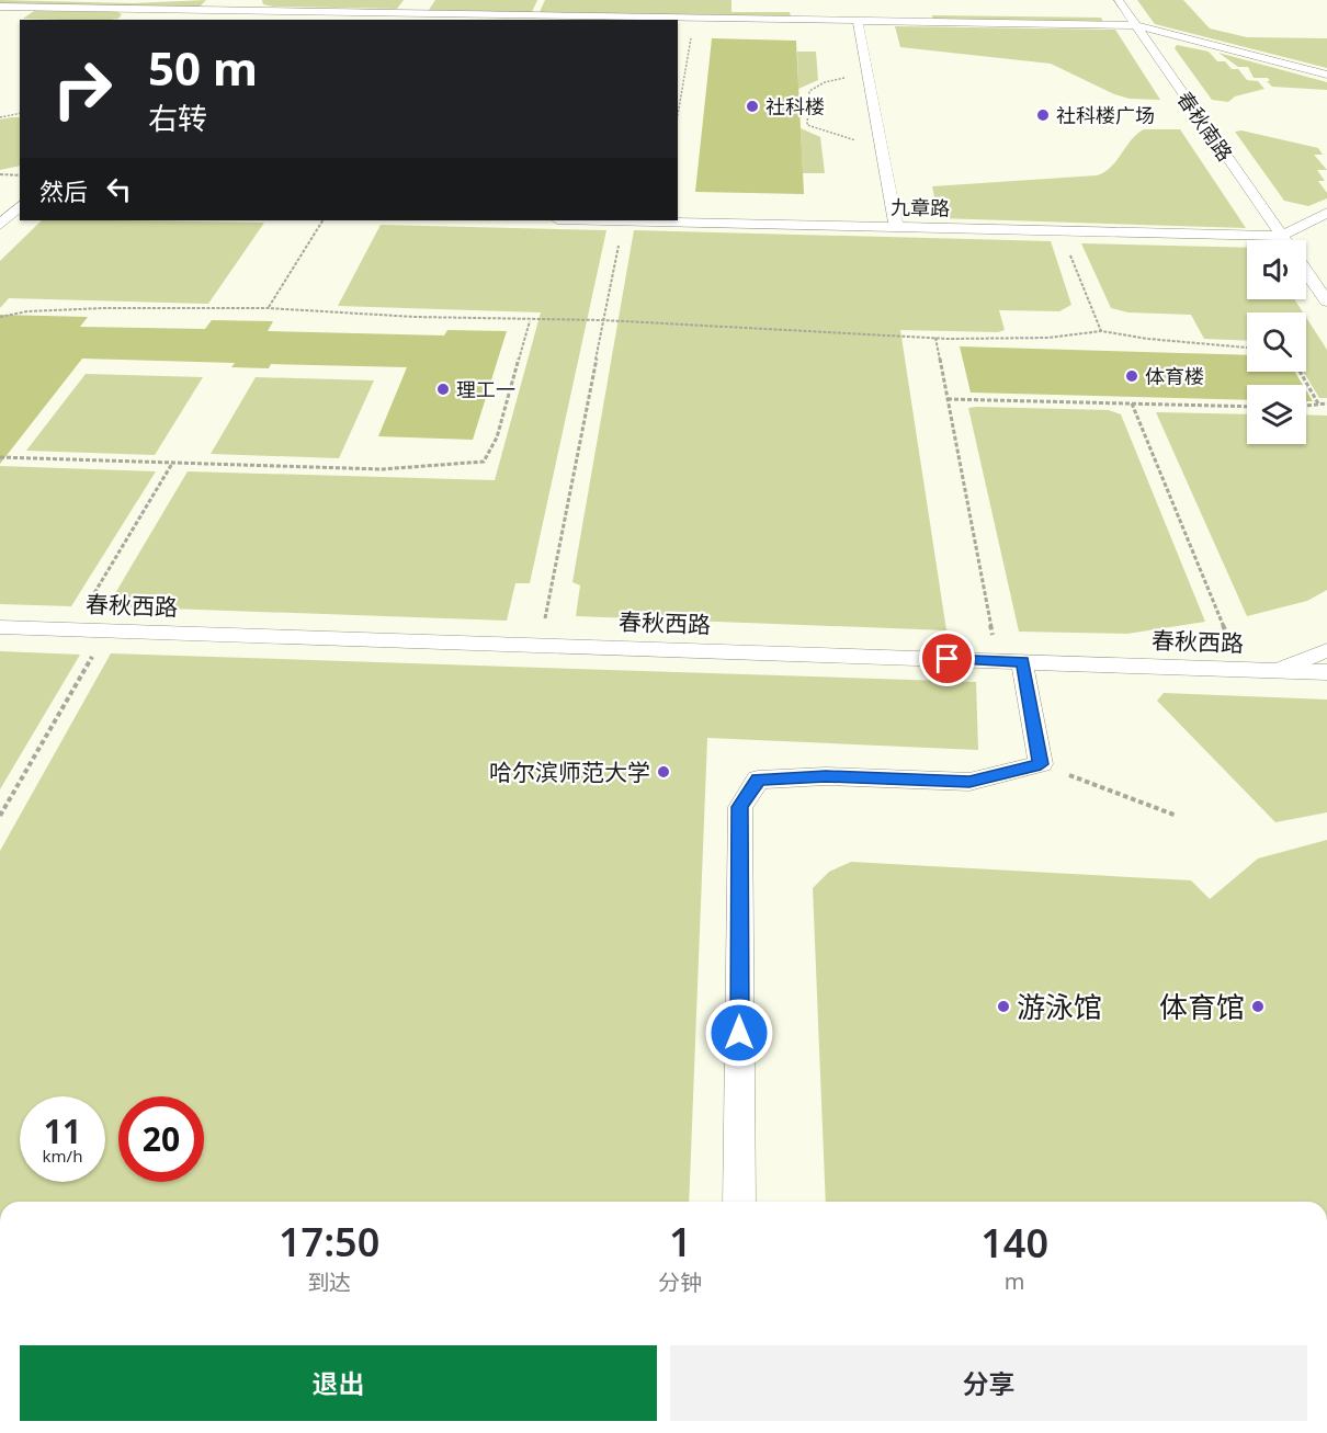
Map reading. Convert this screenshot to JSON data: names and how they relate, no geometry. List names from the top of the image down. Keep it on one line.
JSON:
{"streets":{"lane":["春秋南路","九章路","春秋西路"]},"crossings":[["春秋南路","九章路"]],"places":["社科楼","社科楼广场","体育楼","理工一","哈尔滨师范大学","游泳馆","体育馆"],"page":{"turn":["50 m","右转"],"then":"然后","speed":"11 km/h","limit":"20","eta":["17:50","到达","1","分钟","140","m"],"buttons":["退出","分享"]}}
